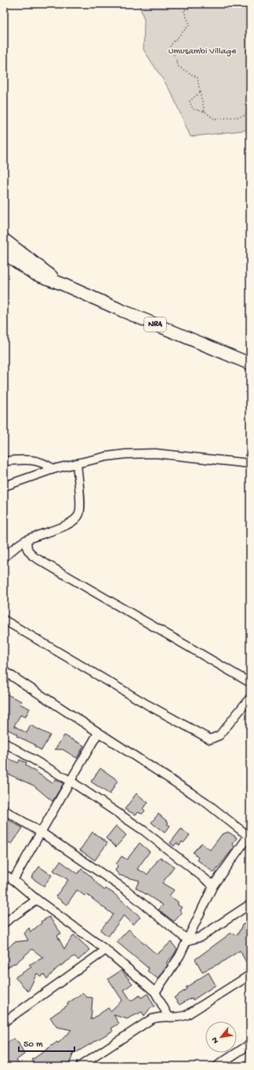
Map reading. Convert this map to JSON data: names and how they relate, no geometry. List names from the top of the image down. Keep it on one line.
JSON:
{"streets":{"highway":["NR4"]},"parks":["Umusambi Village"],"scale_bar":"50 m","north":"bottom left"}
